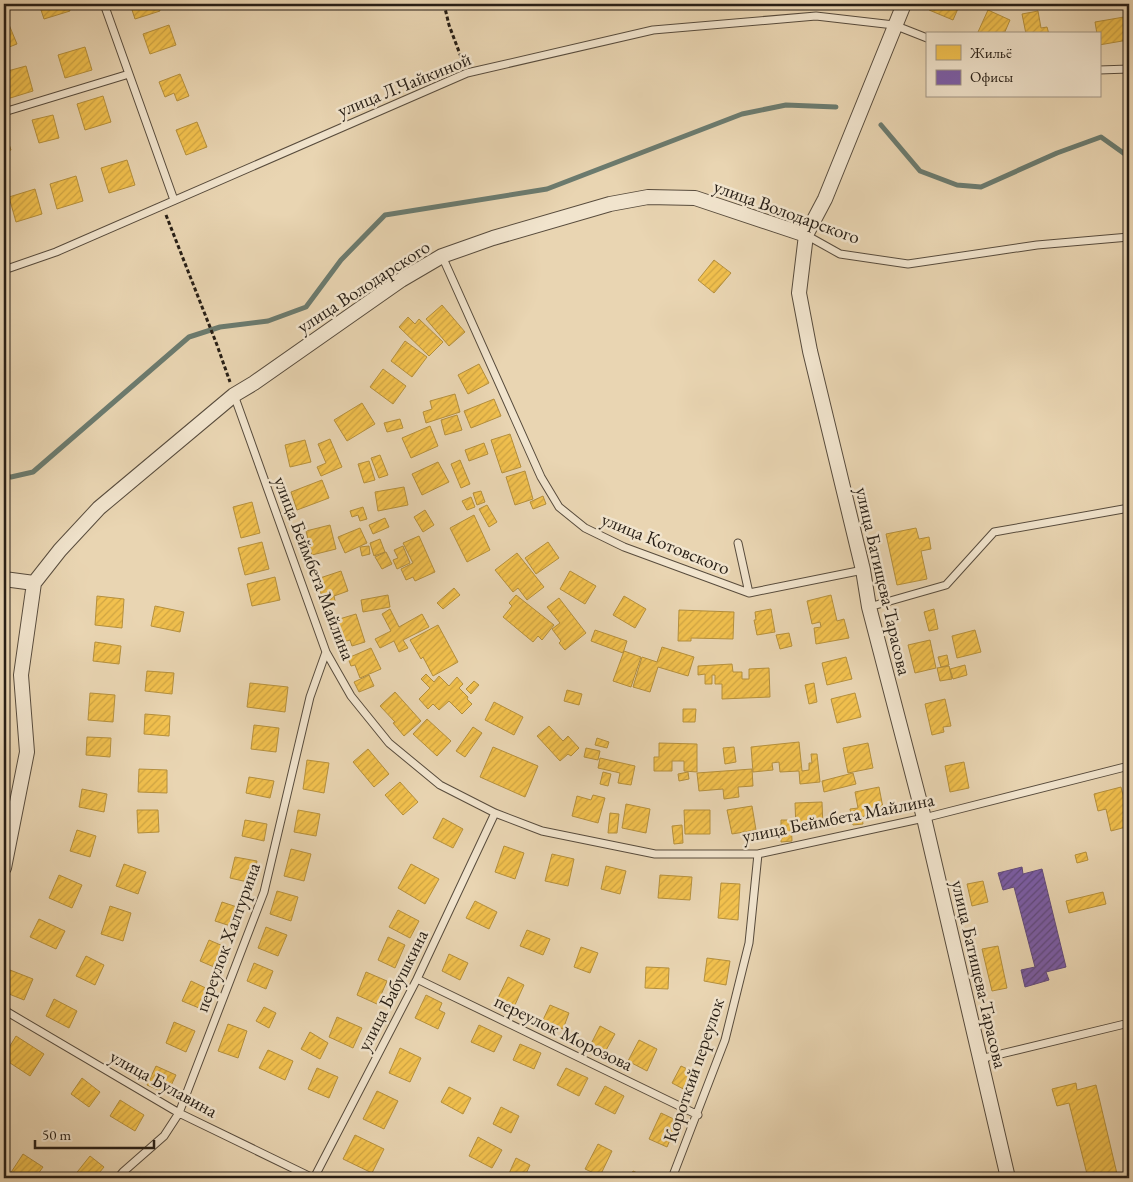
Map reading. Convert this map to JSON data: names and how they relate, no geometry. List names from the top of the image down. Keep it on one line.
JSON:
{"streets":{"street":["улица Володарского","улица Батищева-Тарасова"],"lane":["улица Л.Чайкиной","улица Котовского","улица Беймбета Майлина","переулок Халтурина","улица Бабушкина","переулок Морозова","Короткий переулок","улица Булавина"]},"crossings":[["улица Л.Чайкиной","улица Батищева-Тарасова"],["улица Володарского","улица Котовского"],["улица Володарского","улица Беймбета Майлина"],["улица Володарского","улица Батищева-Тарасова"],["улица Котовского","улица Батищева-Тарасова"],["улица Беймбета Майлина","улица Батищева-Тарасова"],["улица Беймбета Майлина","переулок Халтурина"],["улица Беймбета Майлина","улица Бабушкина"],["улица Беймбета Майлина","Короткий переулок"],["переулок Халтурина","улица Булавина"],["улица Бабушкина","переулок Морозова"],["улица Бабушкина","улица Булавина"],["переулок Морозова","Короткий переулок"]],"legend":["Жильё","Офисы"],"scale_bar":"50 m"}
